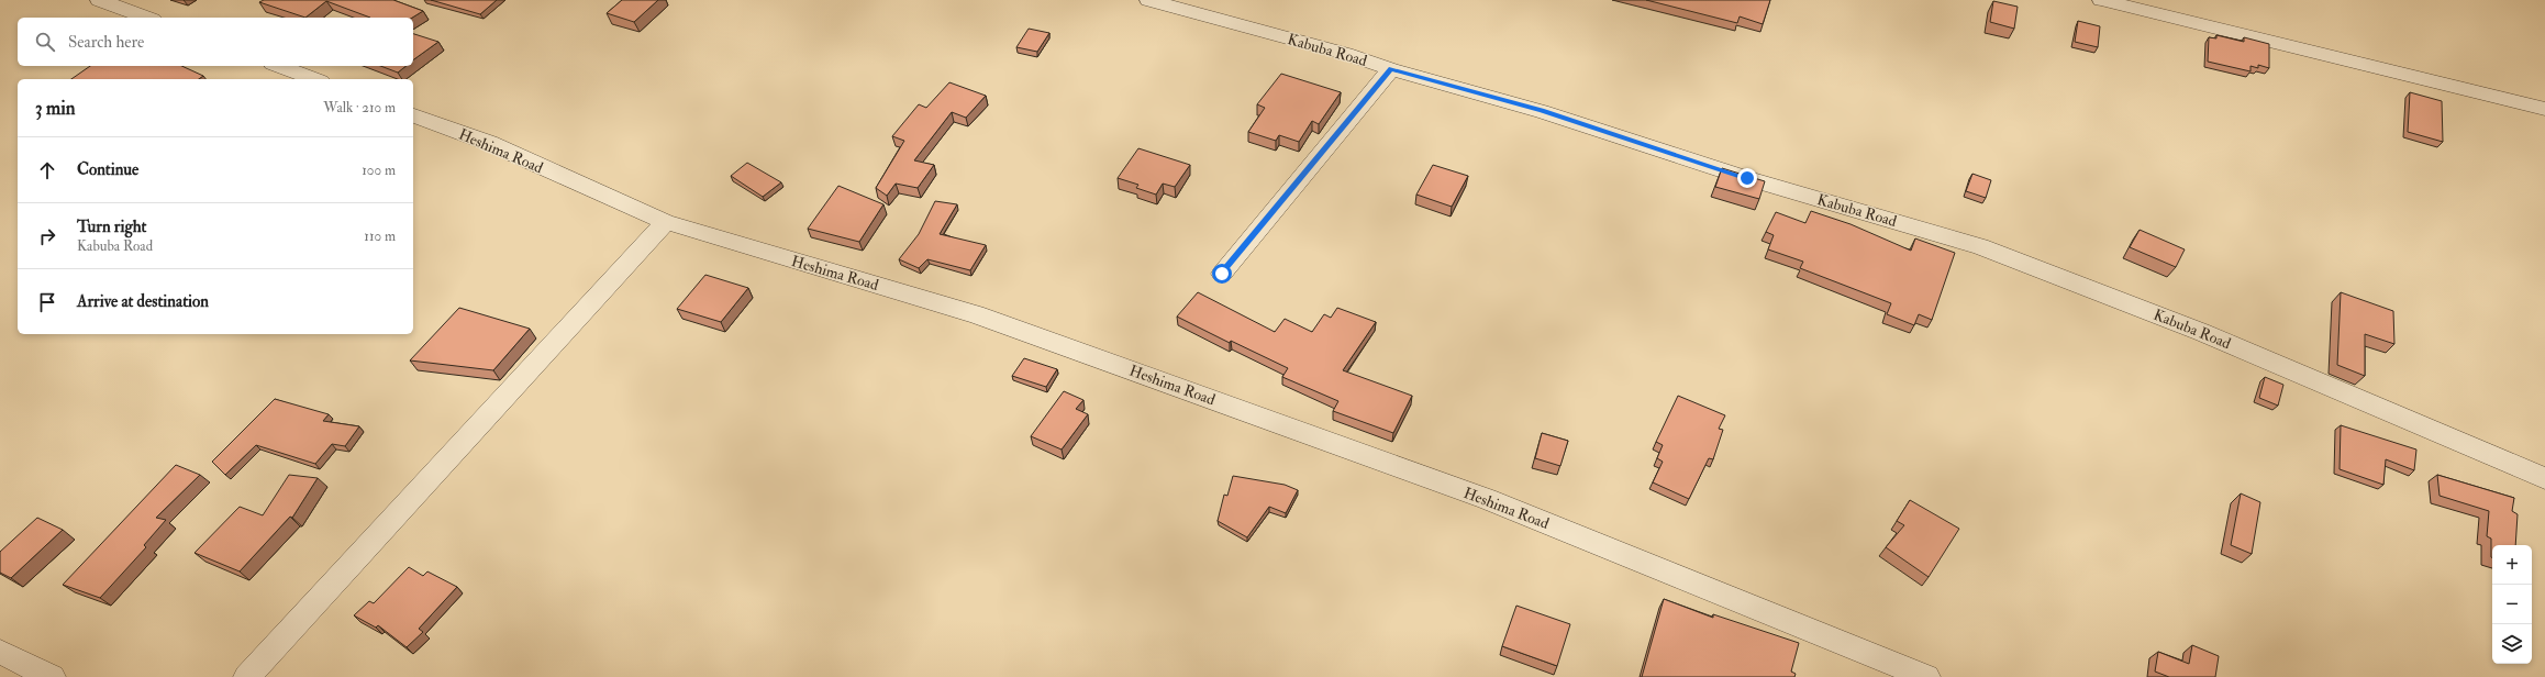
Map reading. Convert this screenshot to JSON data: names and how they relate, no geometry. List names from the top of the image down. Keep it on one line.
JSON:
{"streets":{"street":["Kabuba Road","Heshima Road"]},"page":{"search":"Search here","heading":["3 min","Walk · 210 m"],"list":[["Continue","100 m"],["Turn right","Kabuba Road","110 m"],"Arrive at destination"],"map_buttons":["+","−"]}}
